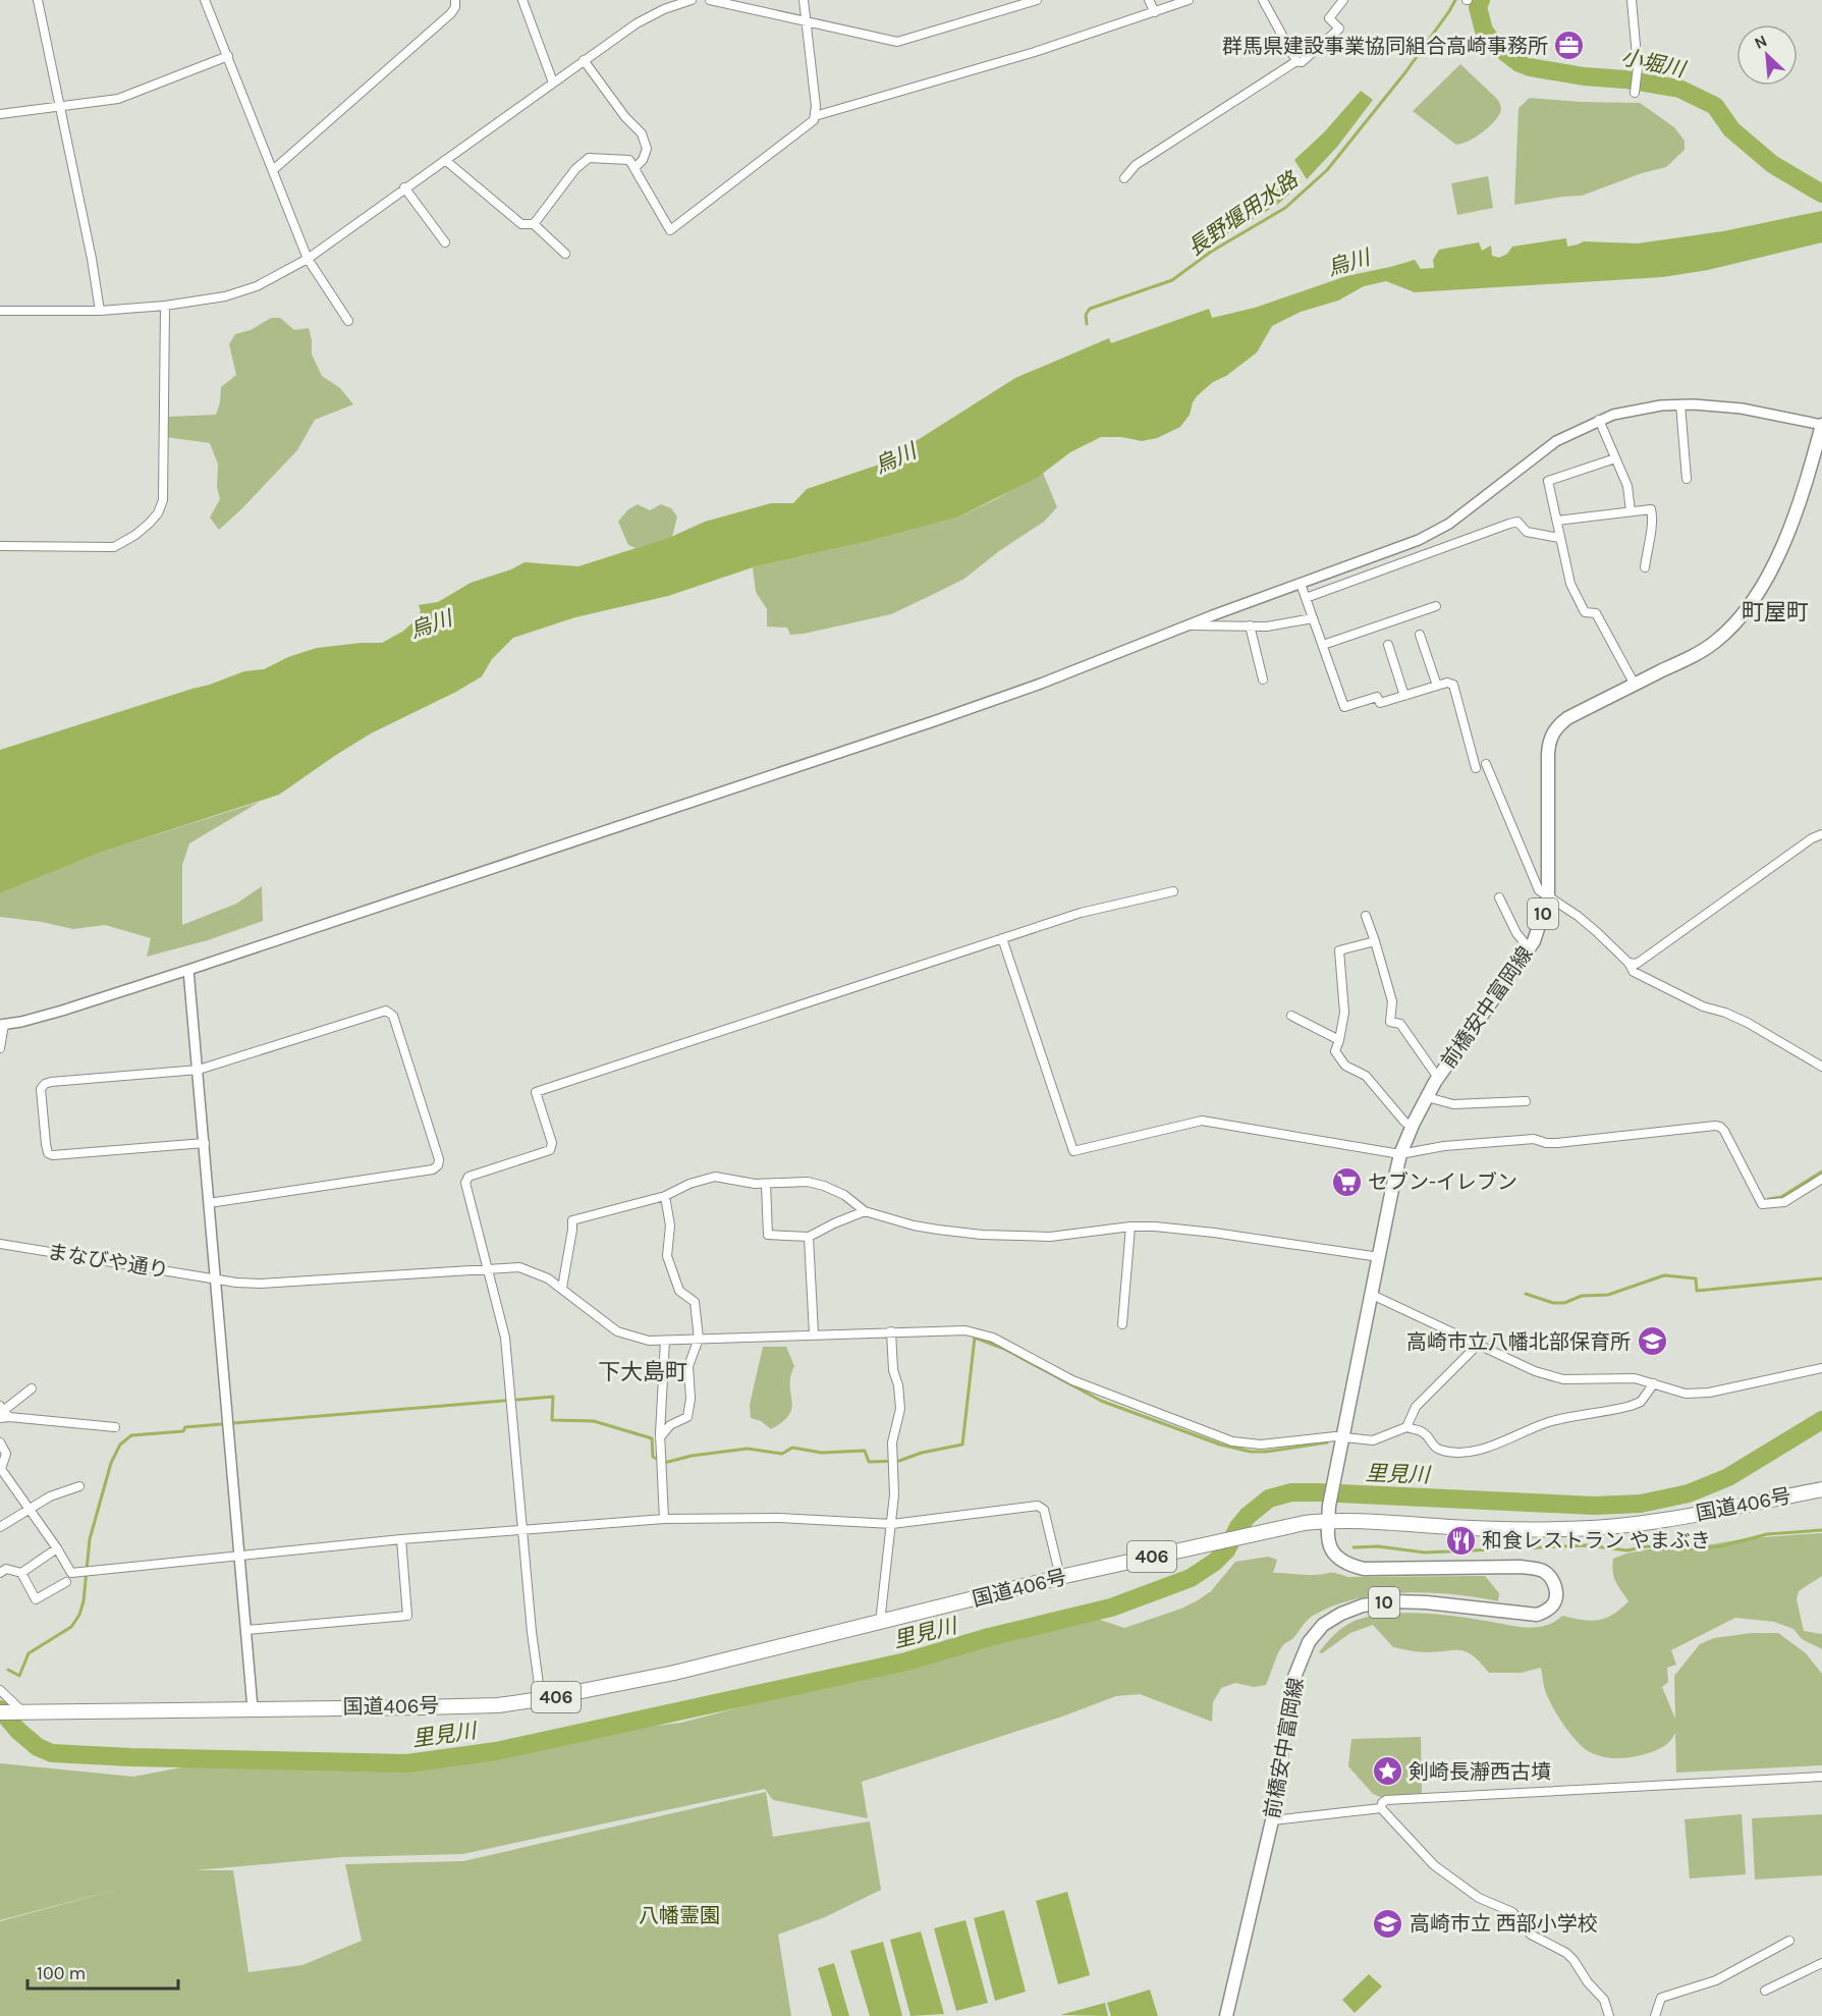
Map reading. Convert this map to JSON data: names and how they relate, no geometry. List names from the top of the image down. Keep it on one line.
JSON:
{"streets":{"highway":["国道406号","406"],"main road":["10","前橋安中富岡線"],"street":["まなびや通り"]},"crossings":[["前橋安中富岡線","まなびや通り"],["前橋安中富岡線","国道406号"]],"districts":["町屋町","下大島町"],"water":["小堀川","長野堰用水路","烏川","里見川"],"parks":["八幡霊園"],"places":{"office":["群馬県建設事業協同組合高崎事務所"],"supermarket":["セブン-イレブン"],"school or university":["高崎市立八幡北部保育所","高崎市立 西部小学校"],"restaurant":["和食レストラン やまぶき"],"place":["剣崎長瀞西古墳"]},"scale_bar":"100 m","north":"top left"}
